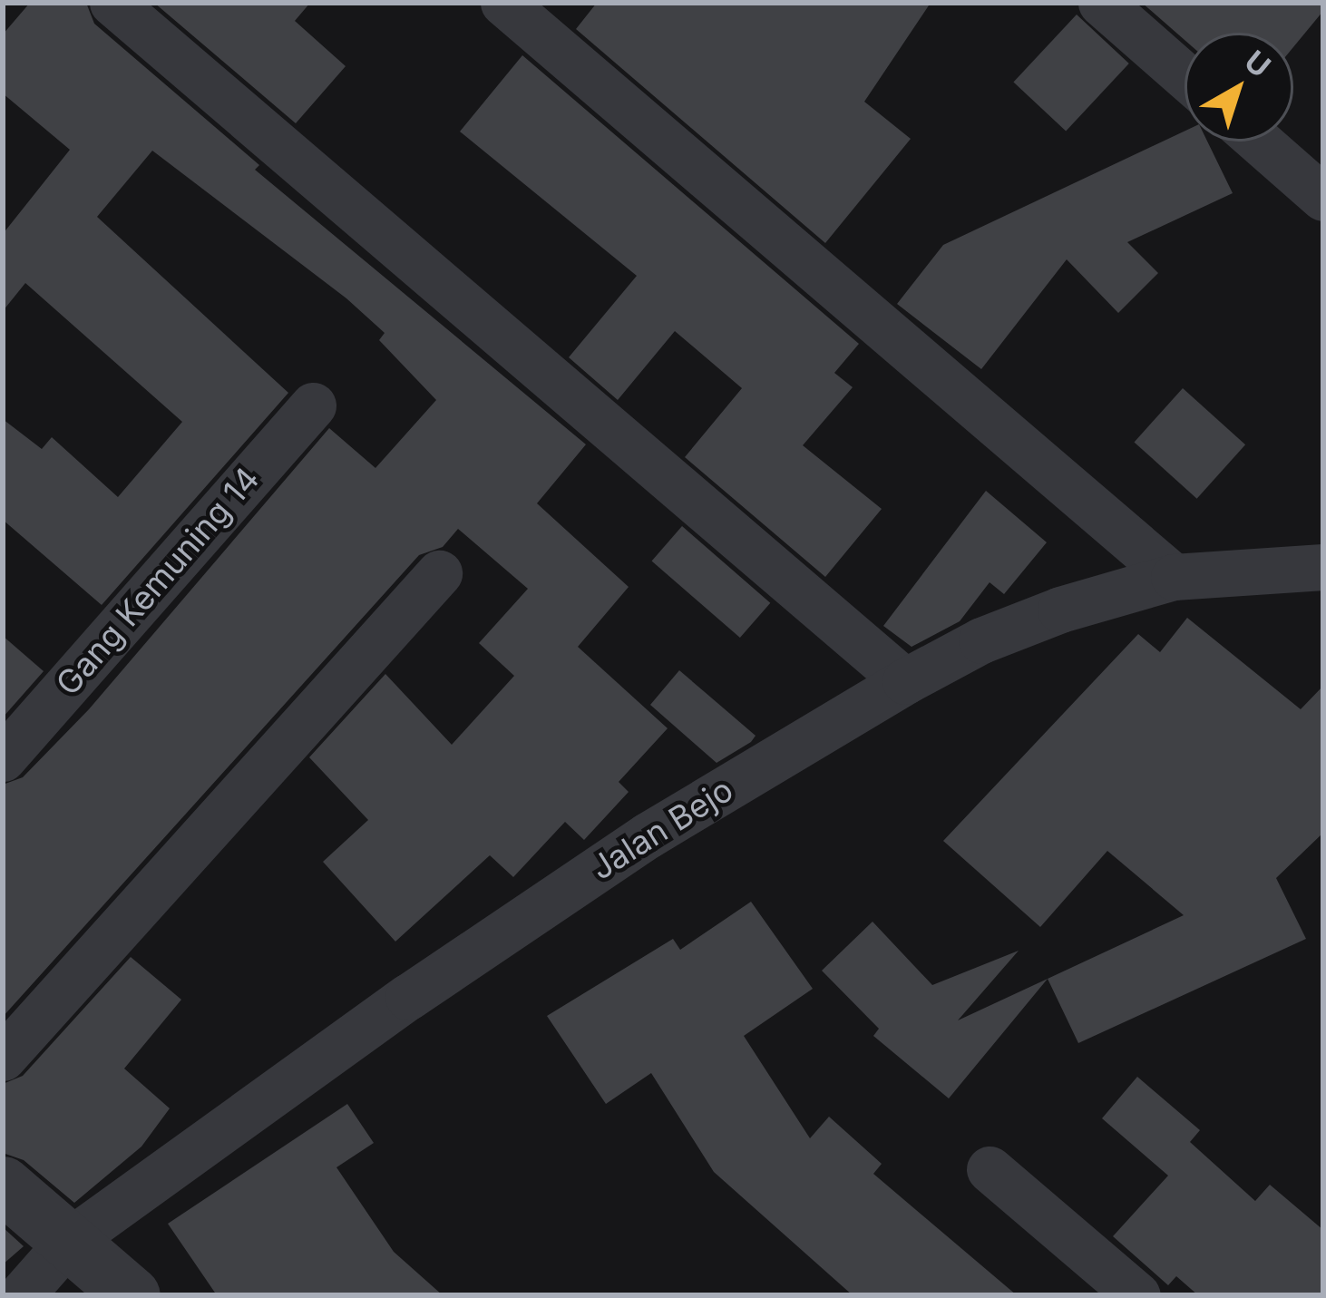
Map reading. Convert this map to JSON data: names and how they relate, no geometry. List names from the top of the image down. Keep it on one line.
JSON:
{"streets":{"street":["Gang Kemuning 14","Jalan Bejo"]},"north":"top right"}
